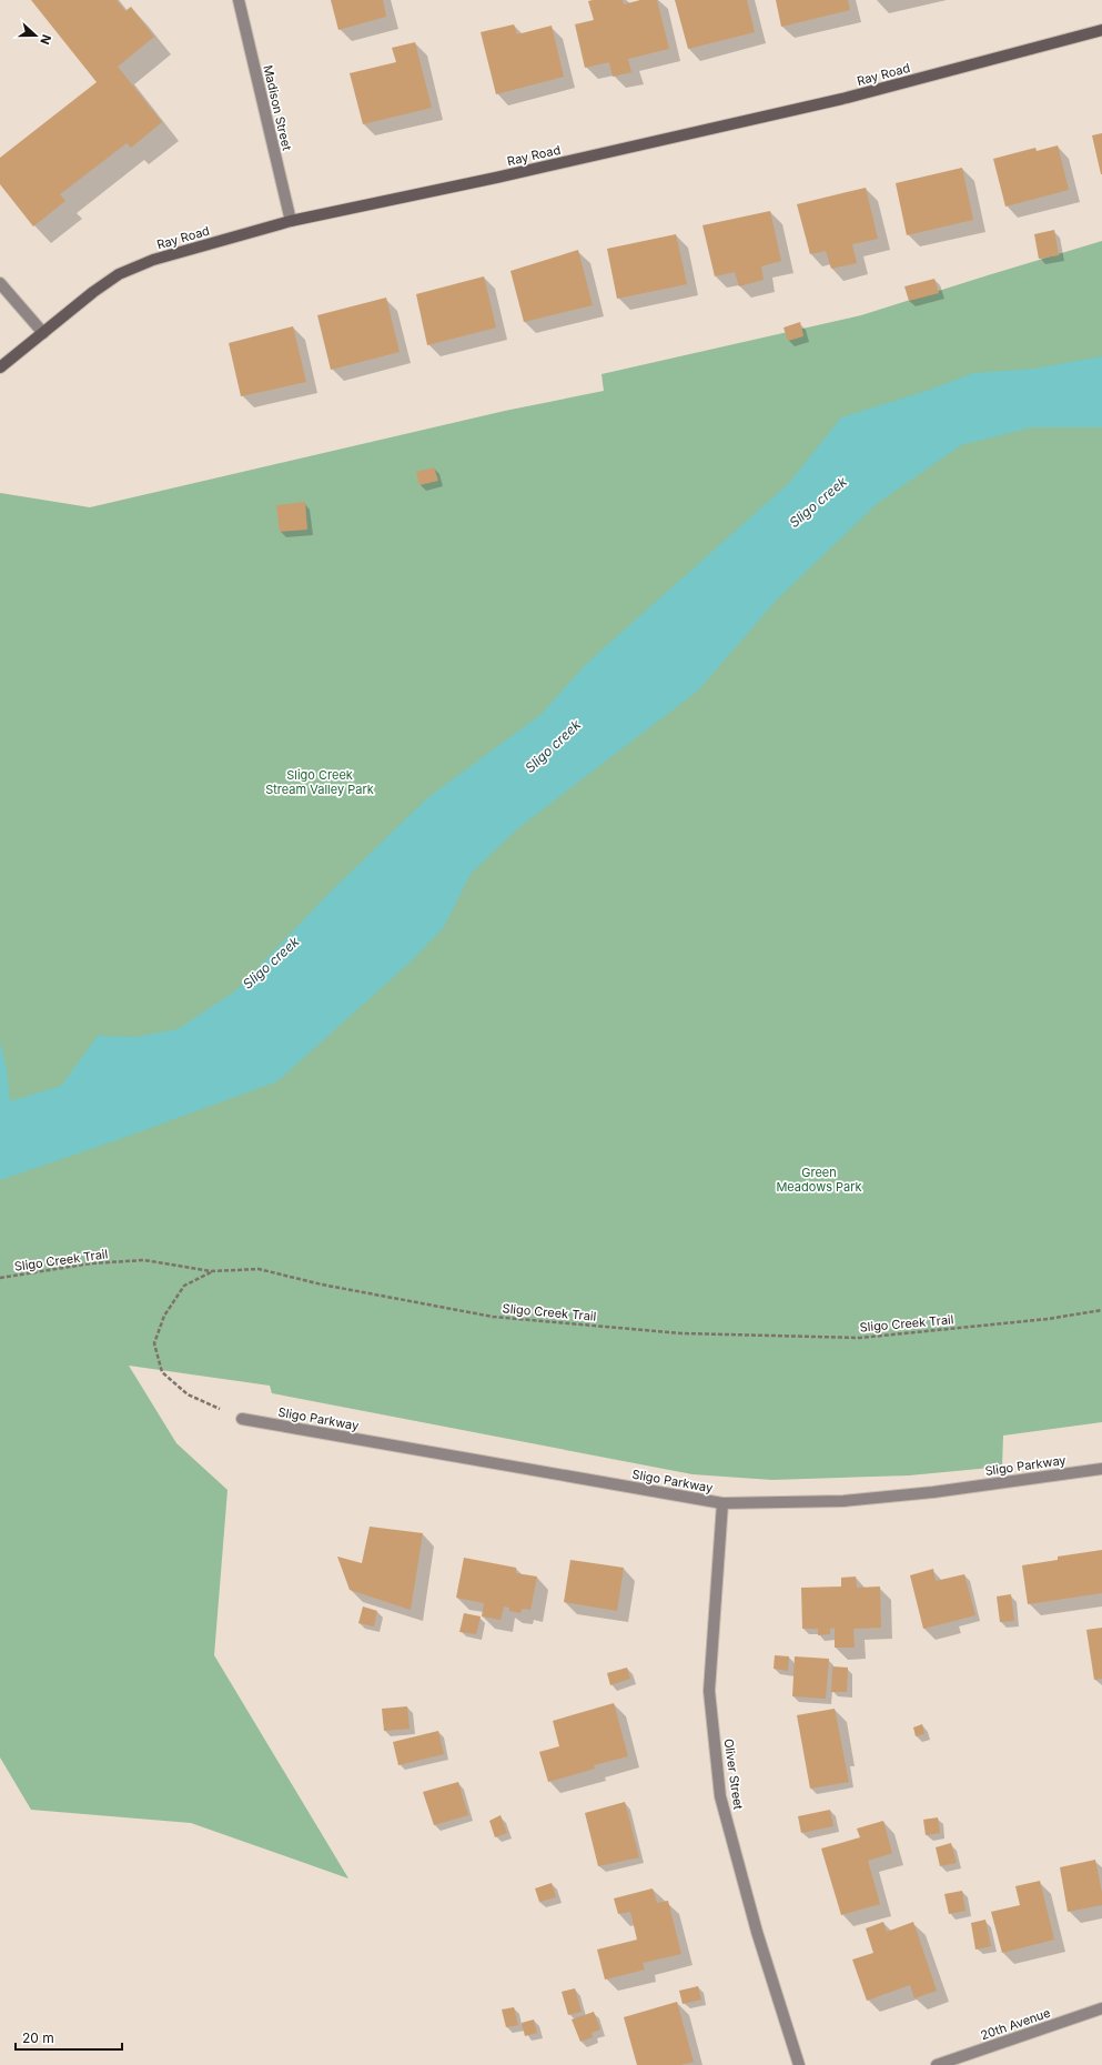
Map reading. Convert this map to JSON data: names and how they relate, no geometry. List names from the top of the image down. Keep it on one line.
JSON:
{"streets":{"street":["Ray Road","Madison Street","Sligo Parkway","Oliver Street","20th Avenue"],"path":["Sligo Creek Trail"]},"crossings":[["Ray Road","Madison Street"],["Sligo Parkway","Oliver Street"]],"water":["Sligo creek"],"parks":["Sligo Creek Stream Valley Park","Green Meadows Park"],"scale_bar":"20 m","north":"right"}
